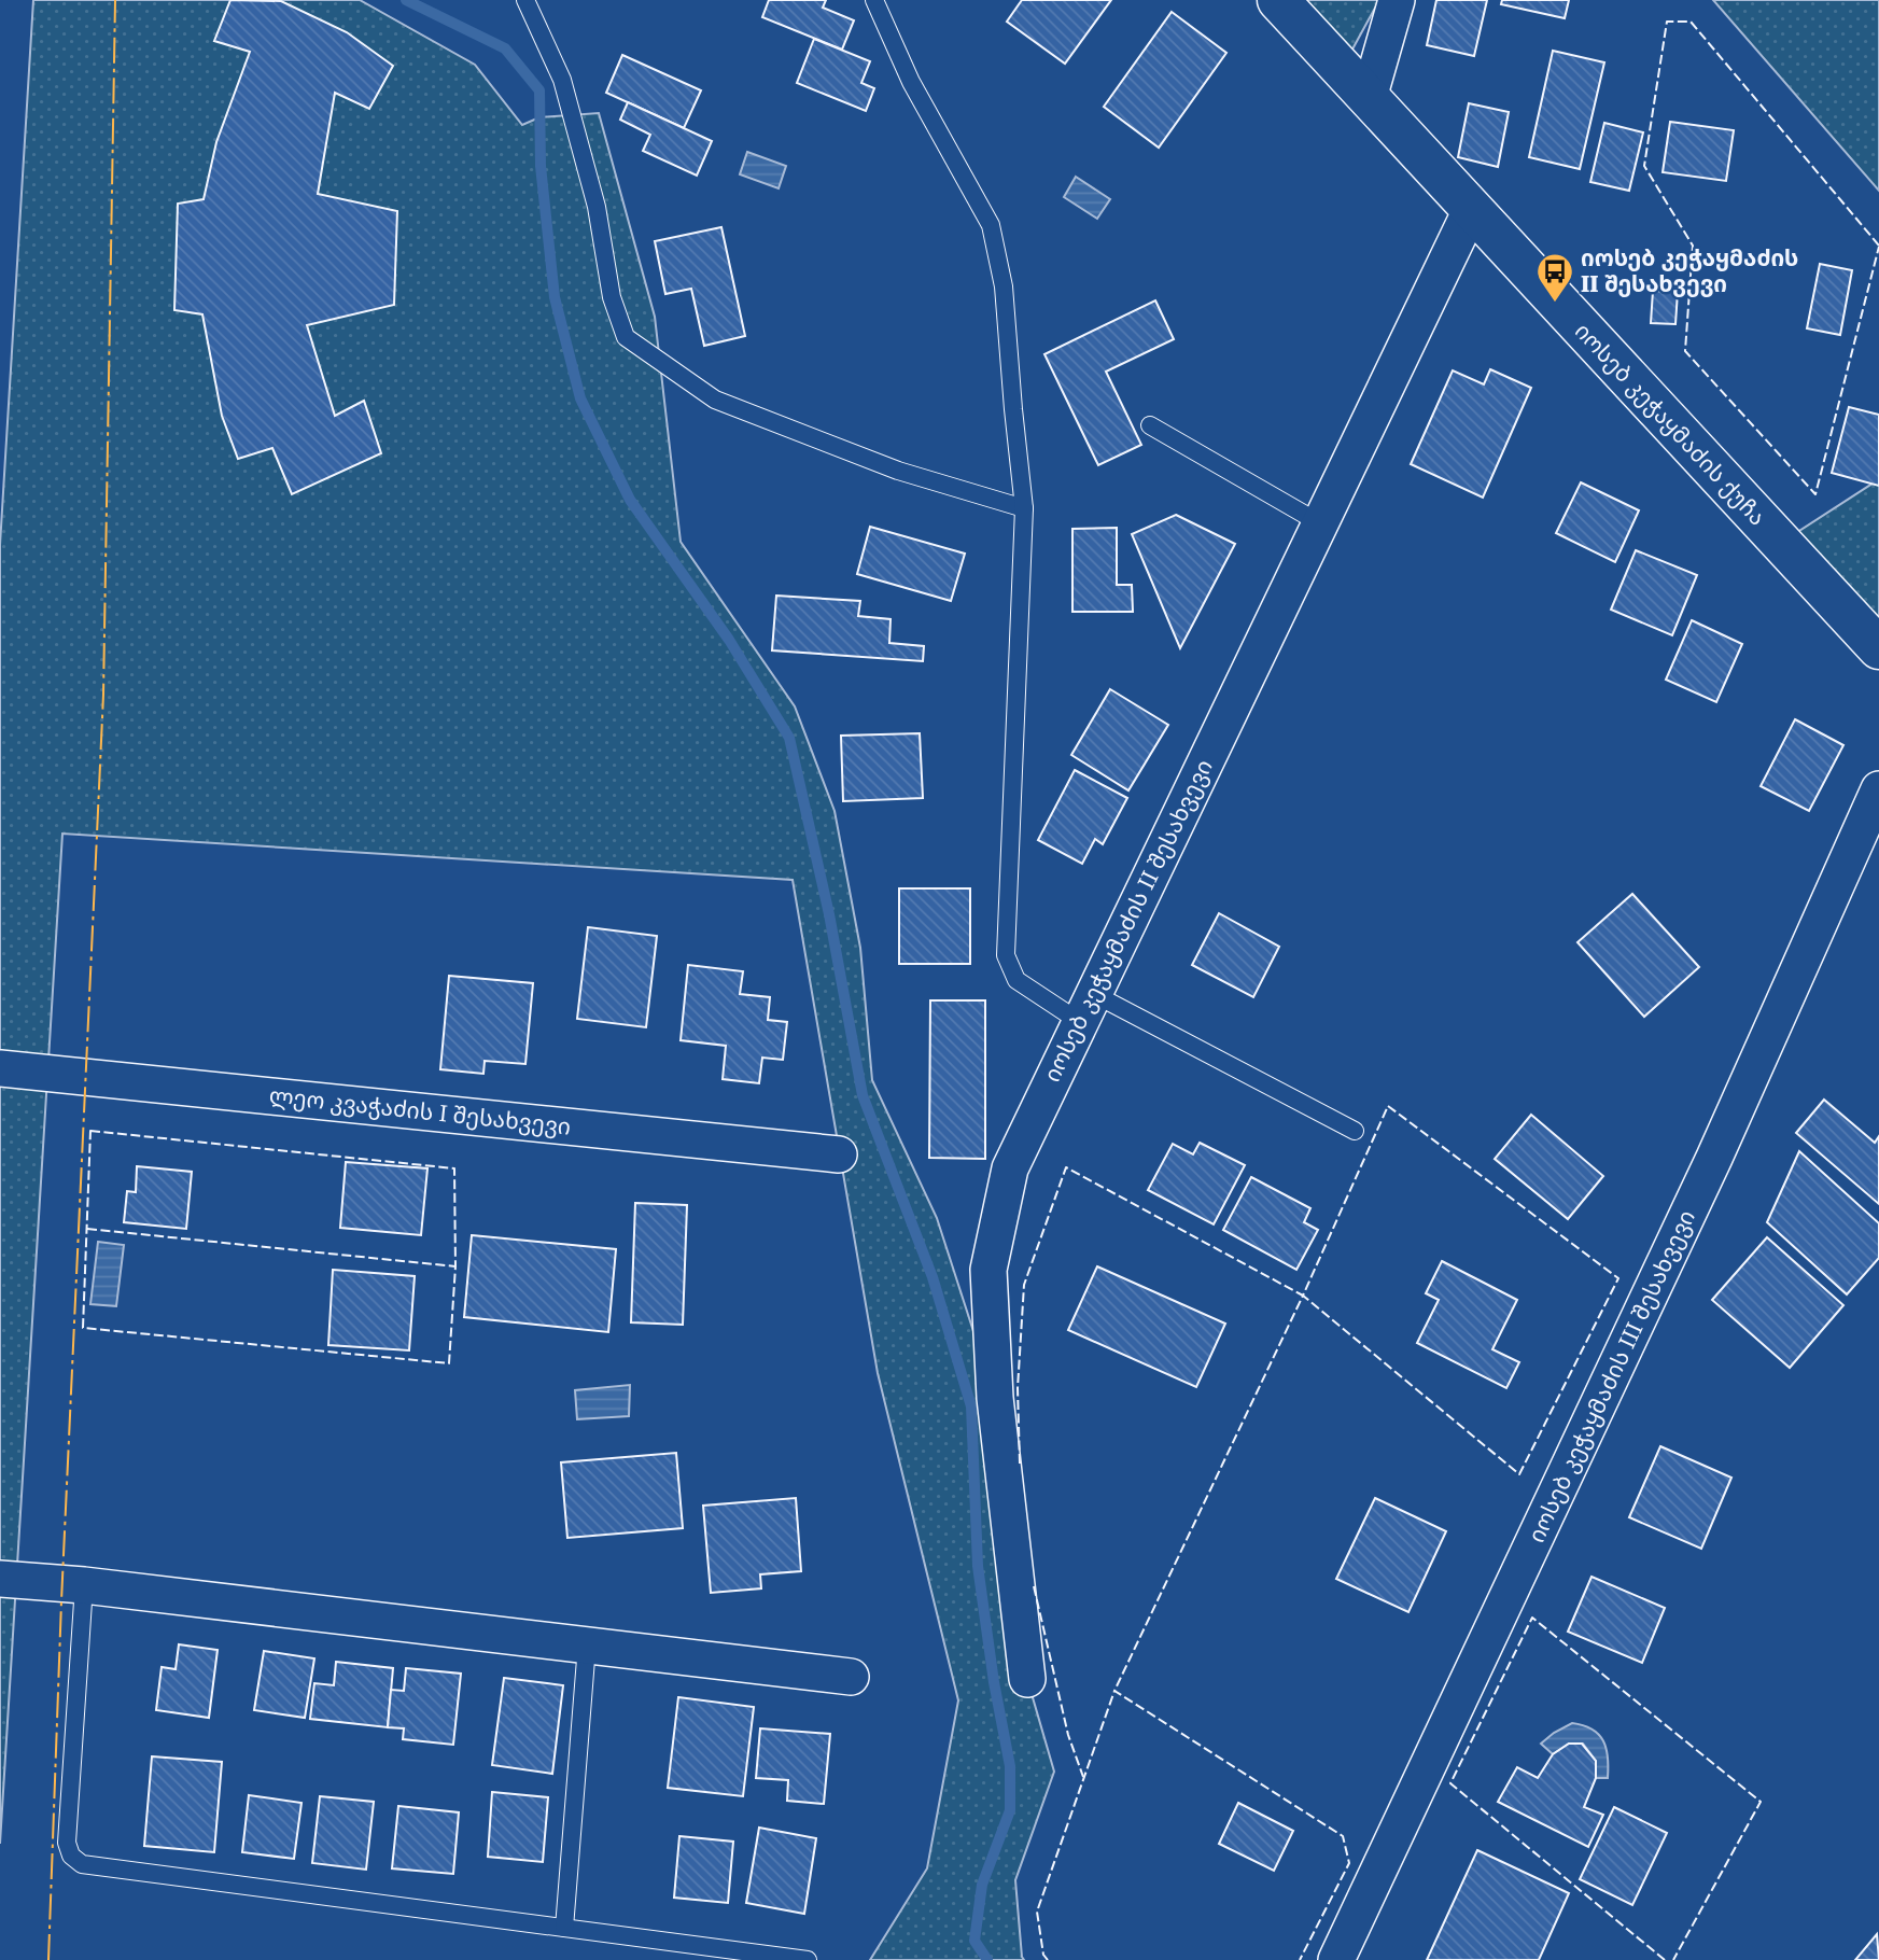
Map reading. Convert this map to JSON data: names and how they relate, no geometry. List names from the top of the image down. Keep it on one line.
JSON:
{"streets":{"street":["იოსებ კეჭაყმაძის ქუჩა","იოსებ კეჭაყმაძის II შესახვევი","ლეო კვაჭაძის I შესახვევი","იოსებ კეჭაყმაძის III შესახვევი"]},"crossings":[["იოსებ კეჭაყმაძის ქუჩა","იოსებ კეჭაყმაძის II შესახვევი"]],"places":{"bus stop":["იოსებ კეჭაყმაძის II შესახვევი"]}}
